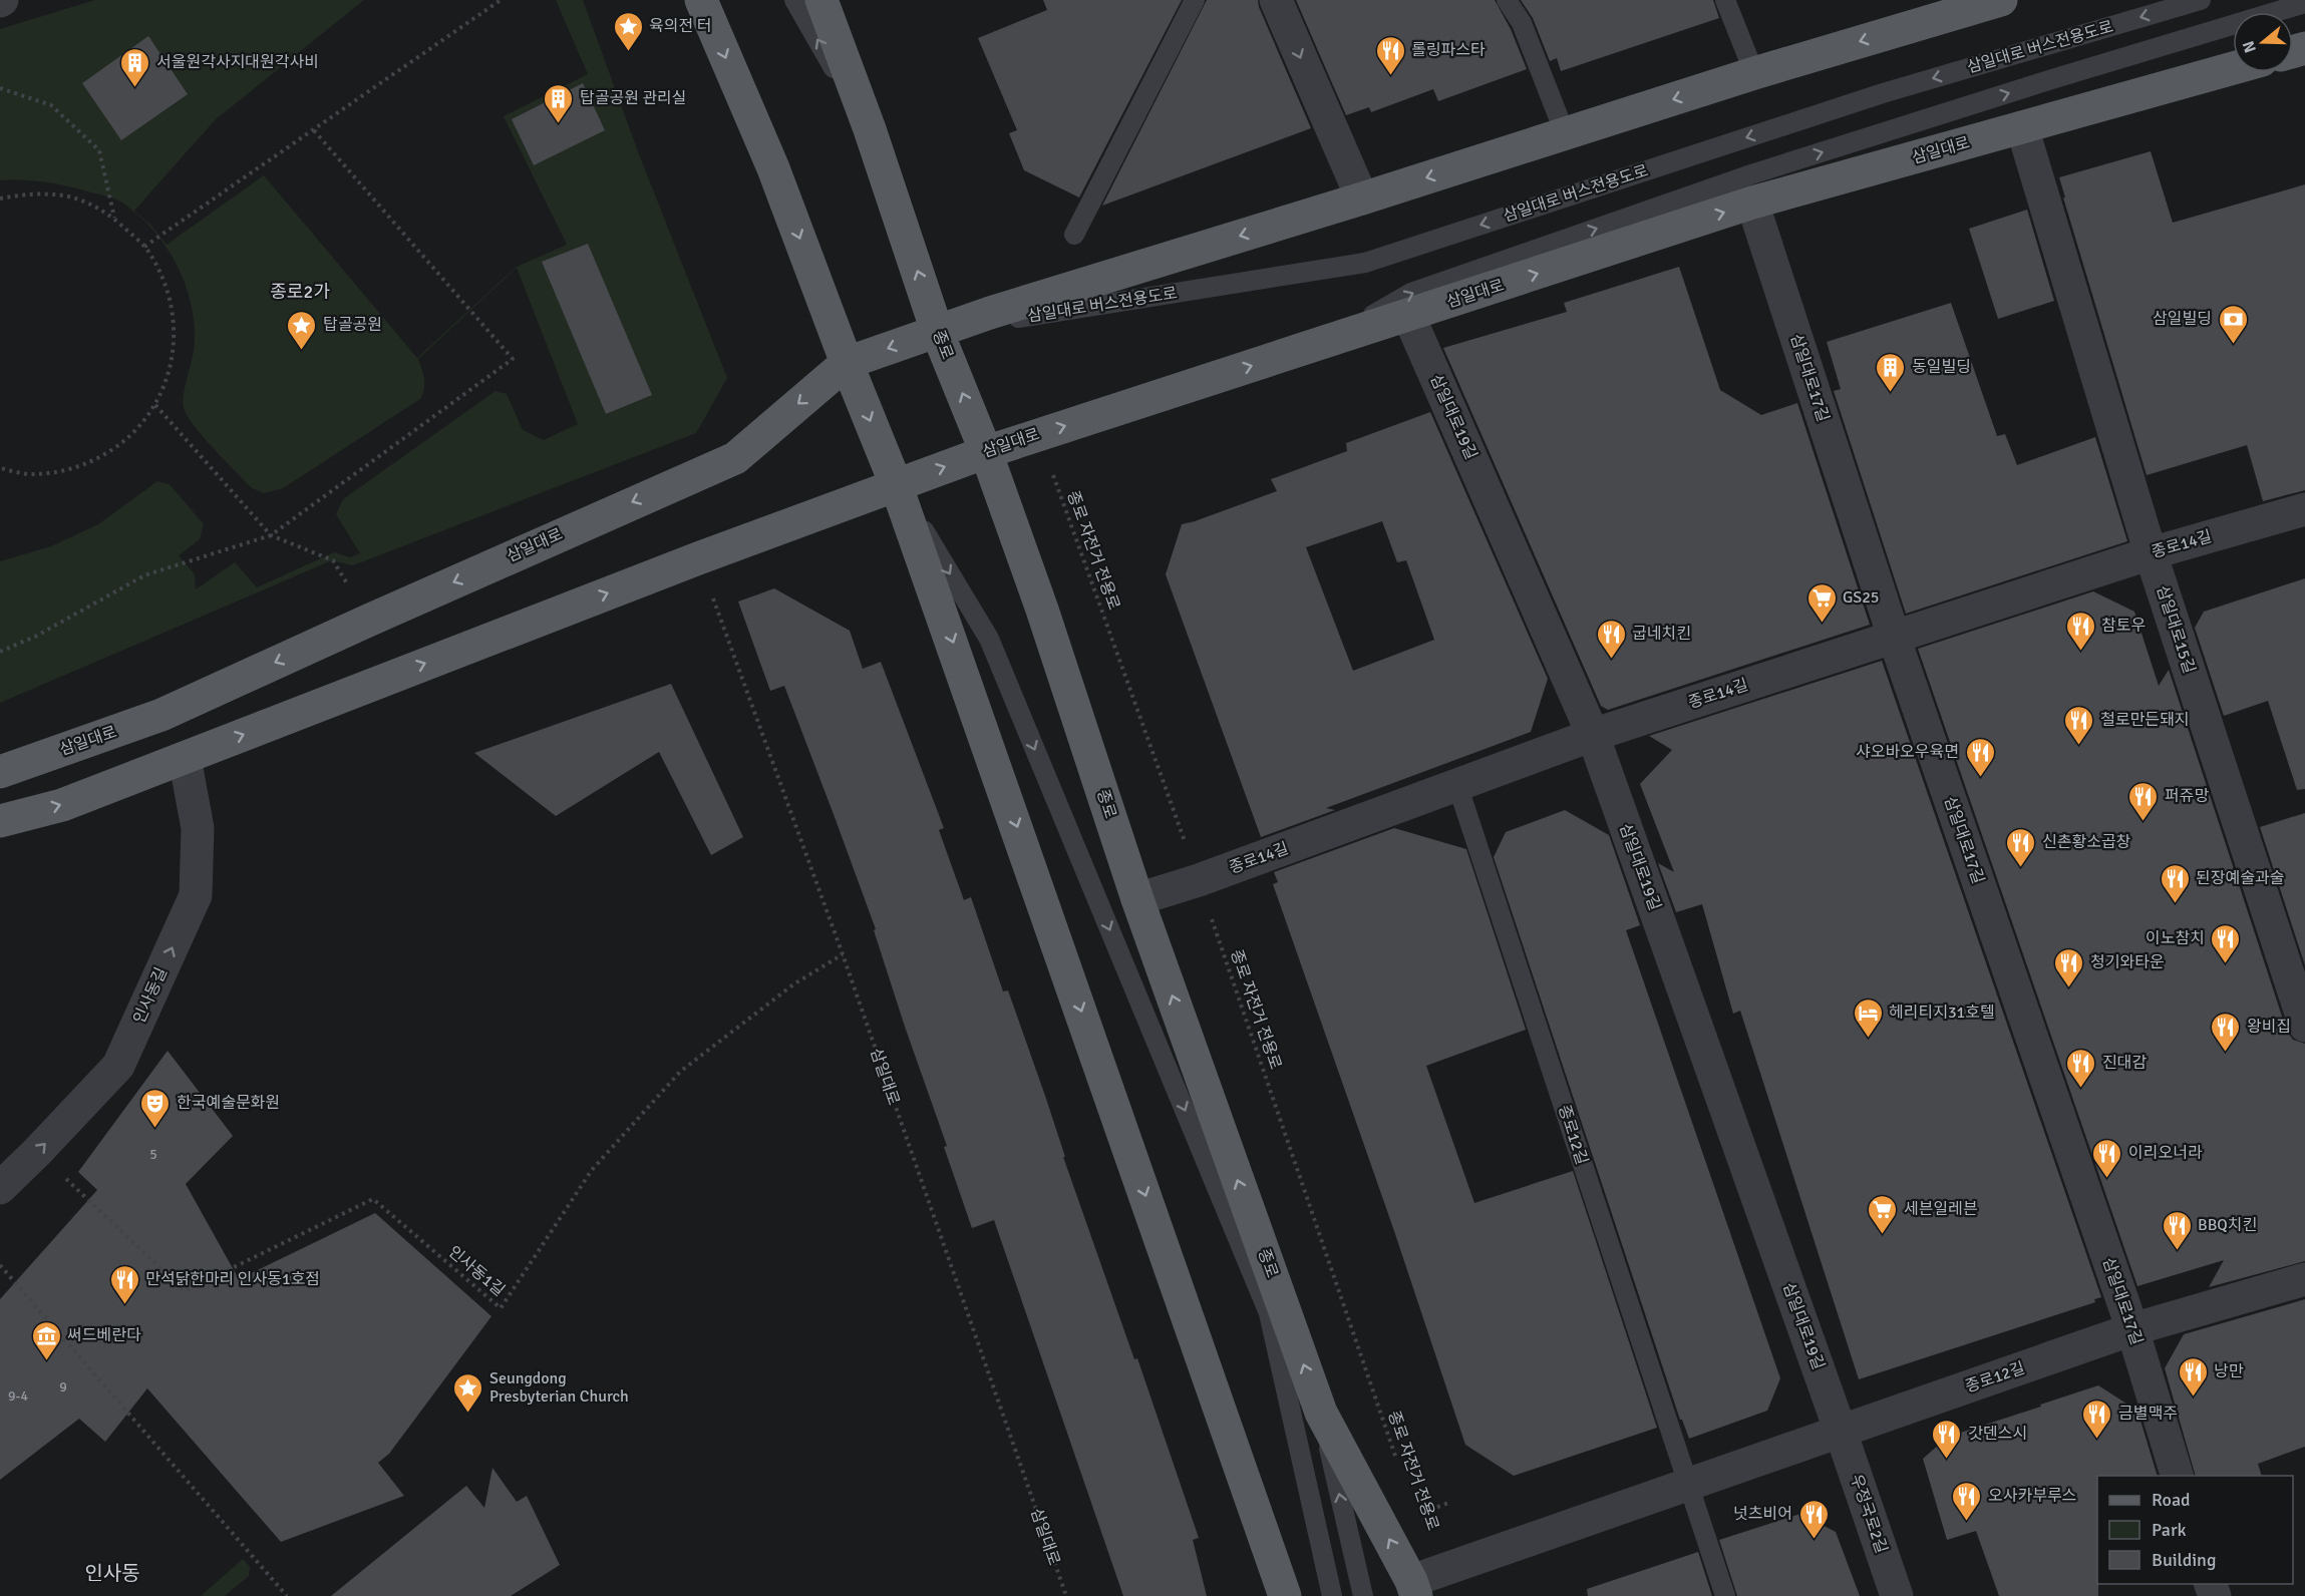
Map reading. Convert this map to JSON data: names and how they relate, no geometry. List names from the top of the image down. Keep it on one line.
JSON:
{"streets":{"main road":["삼일대로","종로"],"street":["삼일대로17길","삼일대로19길","종로14길","삼일대로15길","인사동길","종로12길","우정국로2길"],"lane":["삼일대로 버스전용도로"],"path":["종로 자전거 전용로","인사동1길"]},"crossings":[["삼일대로 버스전용도로","삼일대로"],["삼일대로 버스전용도로","종로"],["삼일대로","종로"],["삼일대로","삼일대로17길"],["삼일대로","삼일대로19길"],["삼일대로","종로 자전거 전용로"],["삼일대로","삼일대로15길"],["삼일대로","인사동길"],["삼일대로","인사동1길"],["종로","종로14길"],["종로","종로12길"],["삼일대로17길","종로14길"],["삼일대로17길","종로12길"],["삼일대로19길","종로14길"],["삼일대로19길","종로12길"],["삼일대로19길","우정국로2길"],["종로14길","종로 자전거 전용로"],["종로14길","삼일대로15길"],["종로14길","종로12길"],["인사동길","인사동1길"],["종로12길","우정국로2길"]],"one_way":["인사동길"],"districts":["종로2가","인사동"],"places":{"place":["육의전 터","탑골공원","Seungdong Presbyterian Church"],"restaurant":["롤링파스타","참토우","굽네치킨","철로만든돼지","샤오바오우육면","퍼쥬망","신촌황소곱창","된장예술과술","이노참치","청기와타운","왕비집","진대감","이리오너라","BBQ치킨","만석닭한마리 인사동1호점","낭만","금별맥주","갓덴스시","오사카부루스","넛츠비어"],"building":["서울원각사지대원각사비","탑골공원 관리실","동일빌딩"],"bank":["삼일빌딩"],"supermarket":["GS25","세븐일레븐"],"hotel":["헤리티지31호텔"],"theatre":["한국예술문화원"],"museum":["써드베란다"]},"house_numbers":["5","9","9-4"],"legend":["Road","Park","Building"],"north":"left"}
